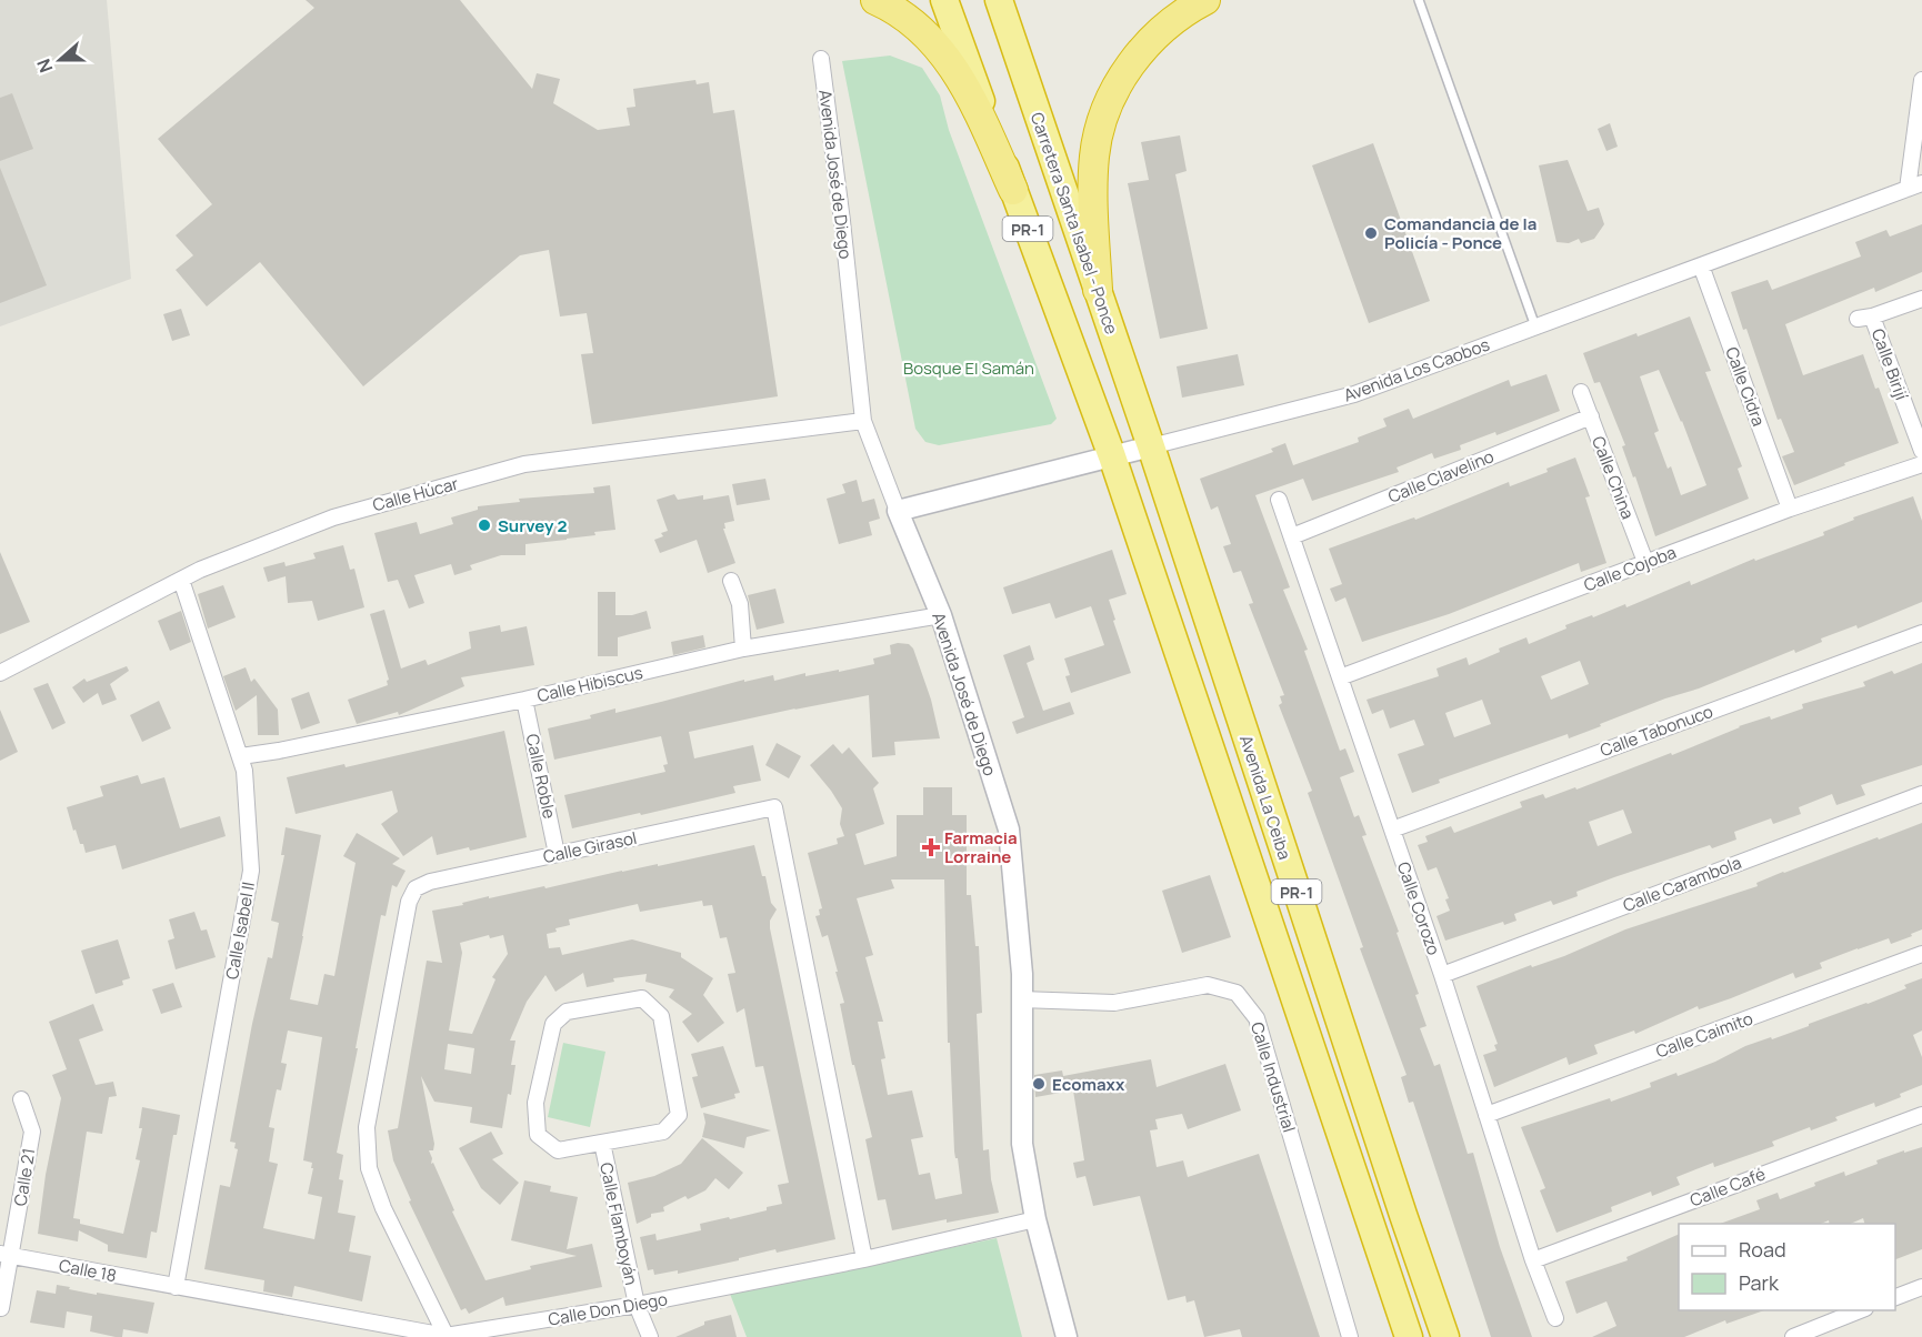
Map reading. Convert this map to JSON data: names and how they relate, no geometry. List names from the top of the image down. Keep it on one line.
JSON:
{"streets":{"highway":["Carretera Santa Isabel - Ponce","PR-1","Avenida La Ceiba"],"street":["Avenida José de Diego","Calle Birijí","Avenida Los Caobos","Calle Cidra","Calle Clavelino","Calle China","Calle Húcar","Calle Cojoba","Calle Hibiscus","Calle Tabonuco","Calle Roble","Calle Girasol","Calle Carambola","Calle Corozo","Calle Isabel II","Calle Caimito","Calle Industrial","Calle 21","Calle Café","Calle Flamboyán","Calle 18","Calle Don Diego"]},"crossings":[["Avenida José de Diego","Avenida Los Caobos"],["Avenida José de Diego","Calle Húcar"],["Avenida José de Diego","Calle Hibiscus"],["Avenida José de Diego","Calle Industrial"],["Avenida José de Diego","Calle Don Diego"],["Carretera Santa Isabel - Ponce","Avenida Los Caobos"],["Carretera Santa Isabel - Ponce","Avenida La Ceiba"],["PR-1","Avenida Los Caobos"],["Avenida Los Caobos","Calle Cidra"],["Avenida Los Caobos","Avenida La Ceiba"],["Calle Cidra","Calle Cojoba"],["Calle Clavelino","Calle China"],["Calle Clavelino","Calle Corozo"],["Calle China","Calle Cojoba"],["Calle Húcar","Calle Isabel II"],["Calle Cojoba","Calle Corozo"],["Calle Hibiscus","Calle Roble"],["Calle Hibiscus","Calle Isabel II"],["Calle Tabonuco","Calle Corozo"],["Calle Roble","Calle Girasol"],["Calle Girasol","Calle Don Diego"],["Calle Carambola","Calle Corozo"],["Calle Corozo","Calle Caimito"],["Calle Corozo","Calle Café"],["Calle Isabel II","Calle 18"],["Calle Isabel II","Calle Don Diego"],["Calle 21","Calle 18"],["Calle Flamboyán","Calle Don Diego"],["Calle 18","Calle Don Diego"]],"parks":["Bosque El Samán"],"places":{"other":["Comandancia de la Policía - Ponce","Survey 2","Ecomaxx"],"health":["Farmacia Lorraine"]},"legend":["Road","Park"],"north":"left"}
